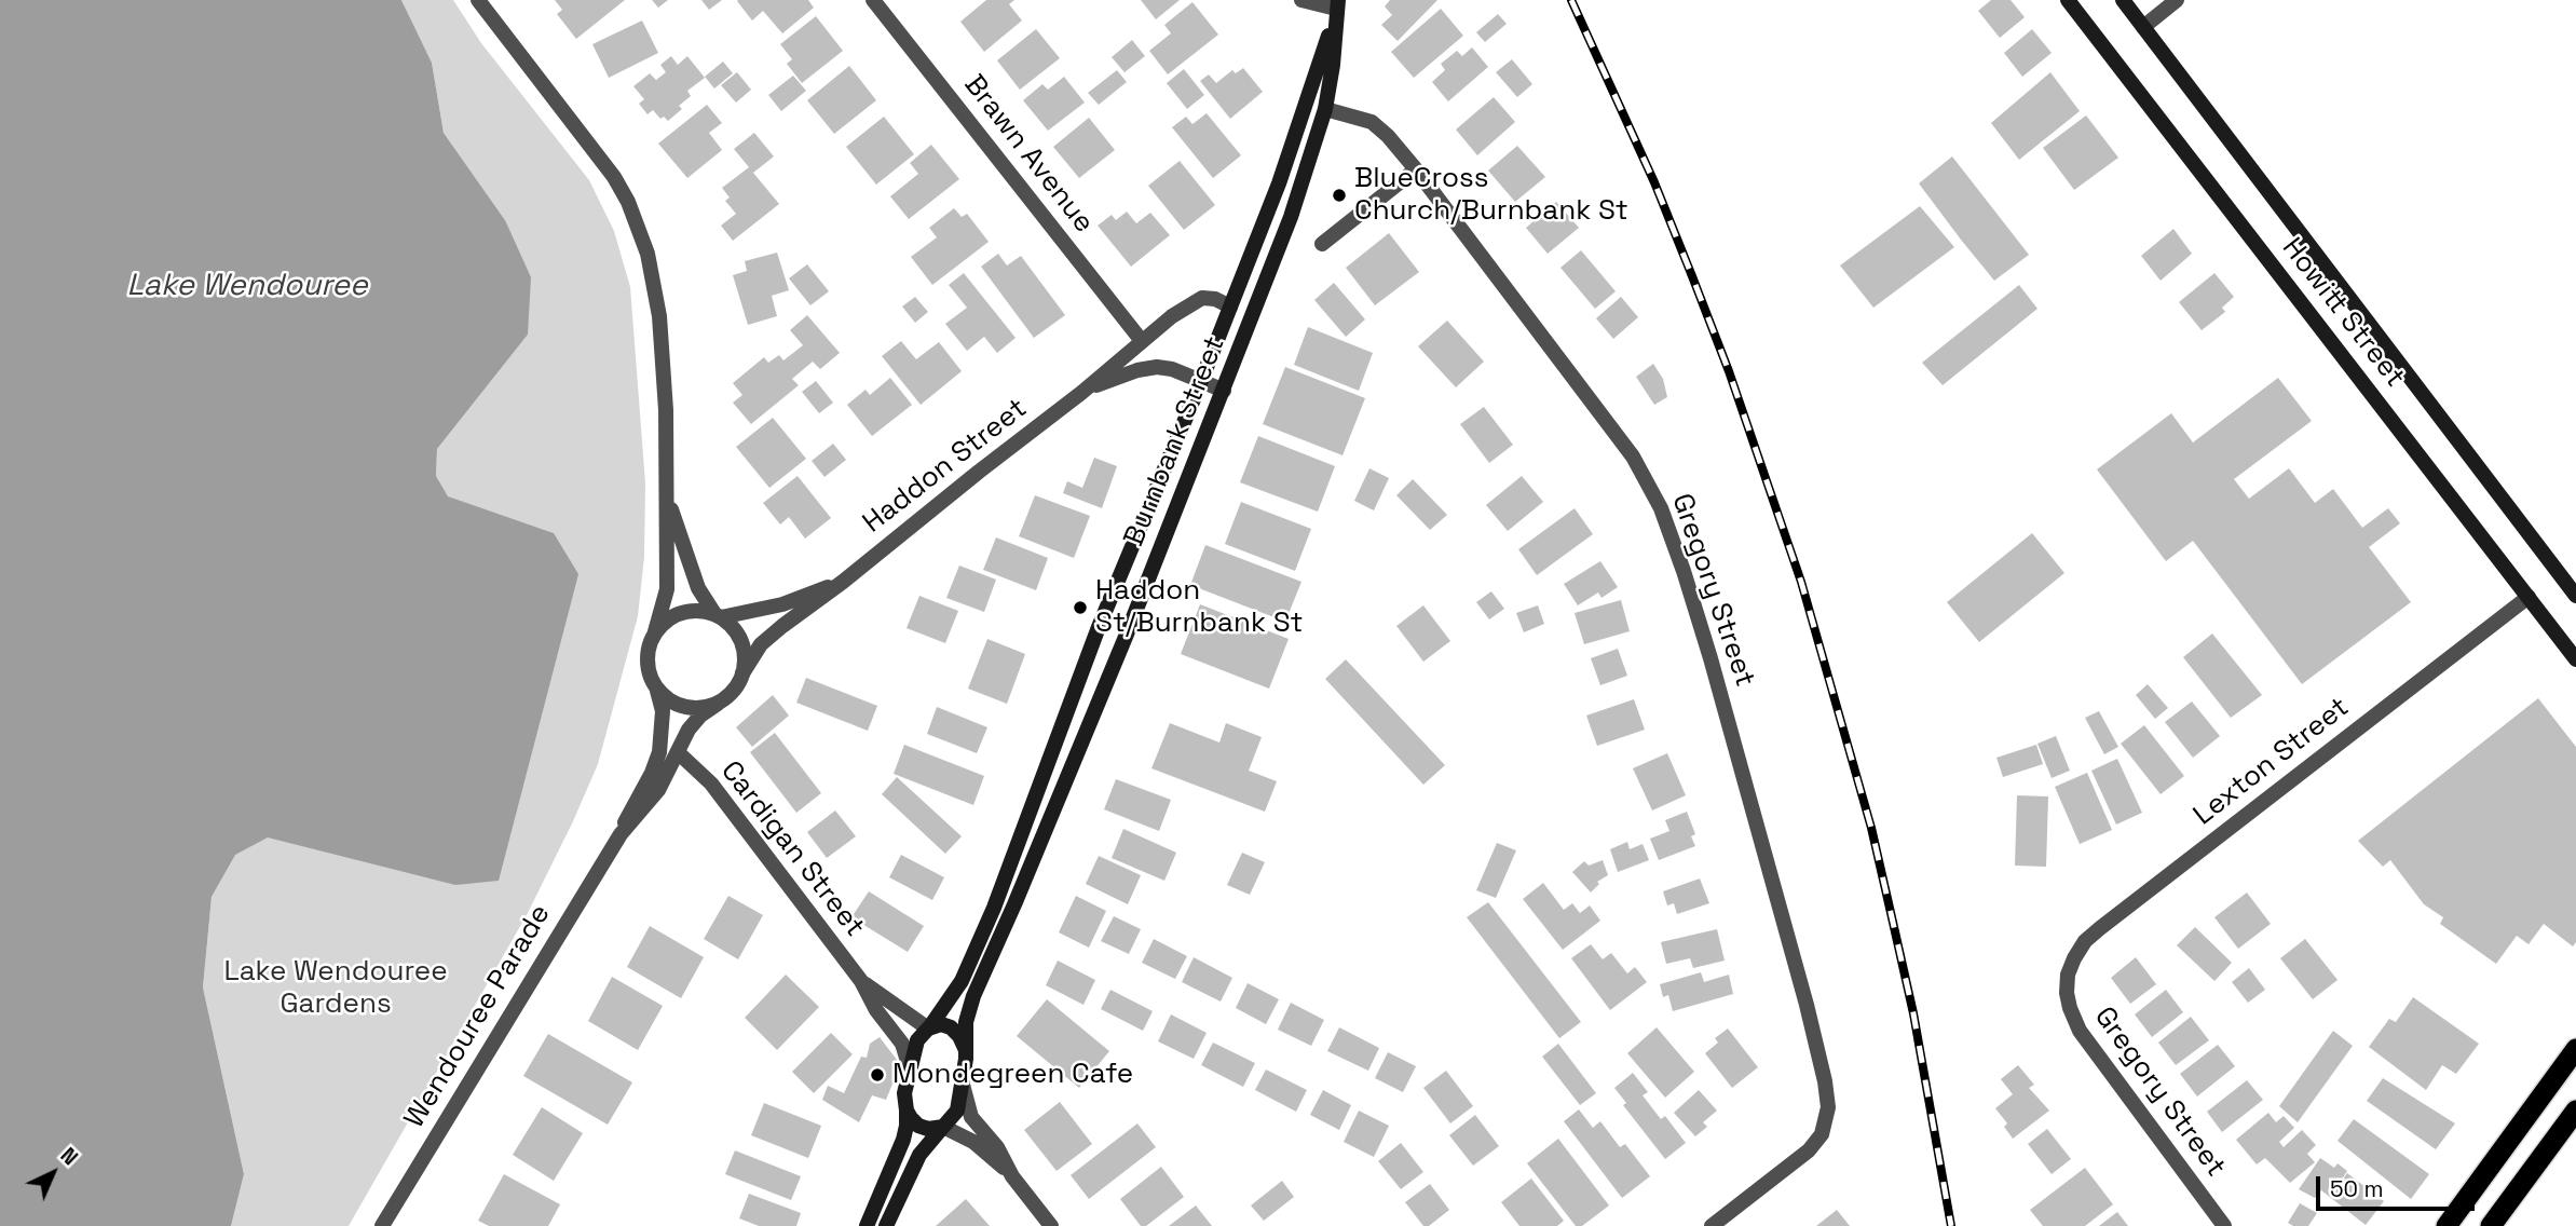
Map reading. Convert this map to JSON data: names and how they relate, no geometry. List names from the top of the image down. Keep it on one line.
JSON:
{"streets":{"main road":["Howitt Street","Burnbank Street"],"street":["Brawn Avenue","Haddon Street","Gregory Street","Lexton Street","Cardigan Street","Wendouree Parade"]},"crossings":[["Brawn Avenue","Haddon Street"],["Howitt Street","Lexton Street"],["Burnbank Street","Haddon Street"],["Burnbank Street","Gregory Street"],["Burnbank Street","Cardigan Street"],["Haddon Street","Wendouree Parade"],["Gregory Street","Lexton Street"],["Cardigan Street","Wendouree Parade"]],"water":["Lake Wendouree"],"parks":["Lake Wendouree Gardens"],"places":["BlueCross Church/Burnbank St","Haddon St/Burnbank St","Mondegreen Cafe"],"scale_bar":"50 m","north":"top right"}
